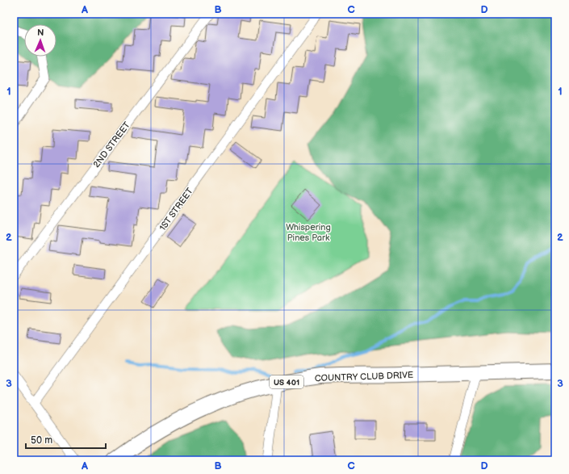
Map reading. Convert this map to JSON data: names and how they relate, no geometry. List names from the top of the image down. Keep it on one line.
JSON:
{"streets":{"main road":["COUNTRY CLUB DRIVE","US 401"],"street":["2ND STREET","1ST STREET"]},"parks":["Whispering Pines Park"],"scale_bar":"50 m","north":"top","grid":{"columns":["A","B","C","D"],"rows":["1","2","3"]}}
